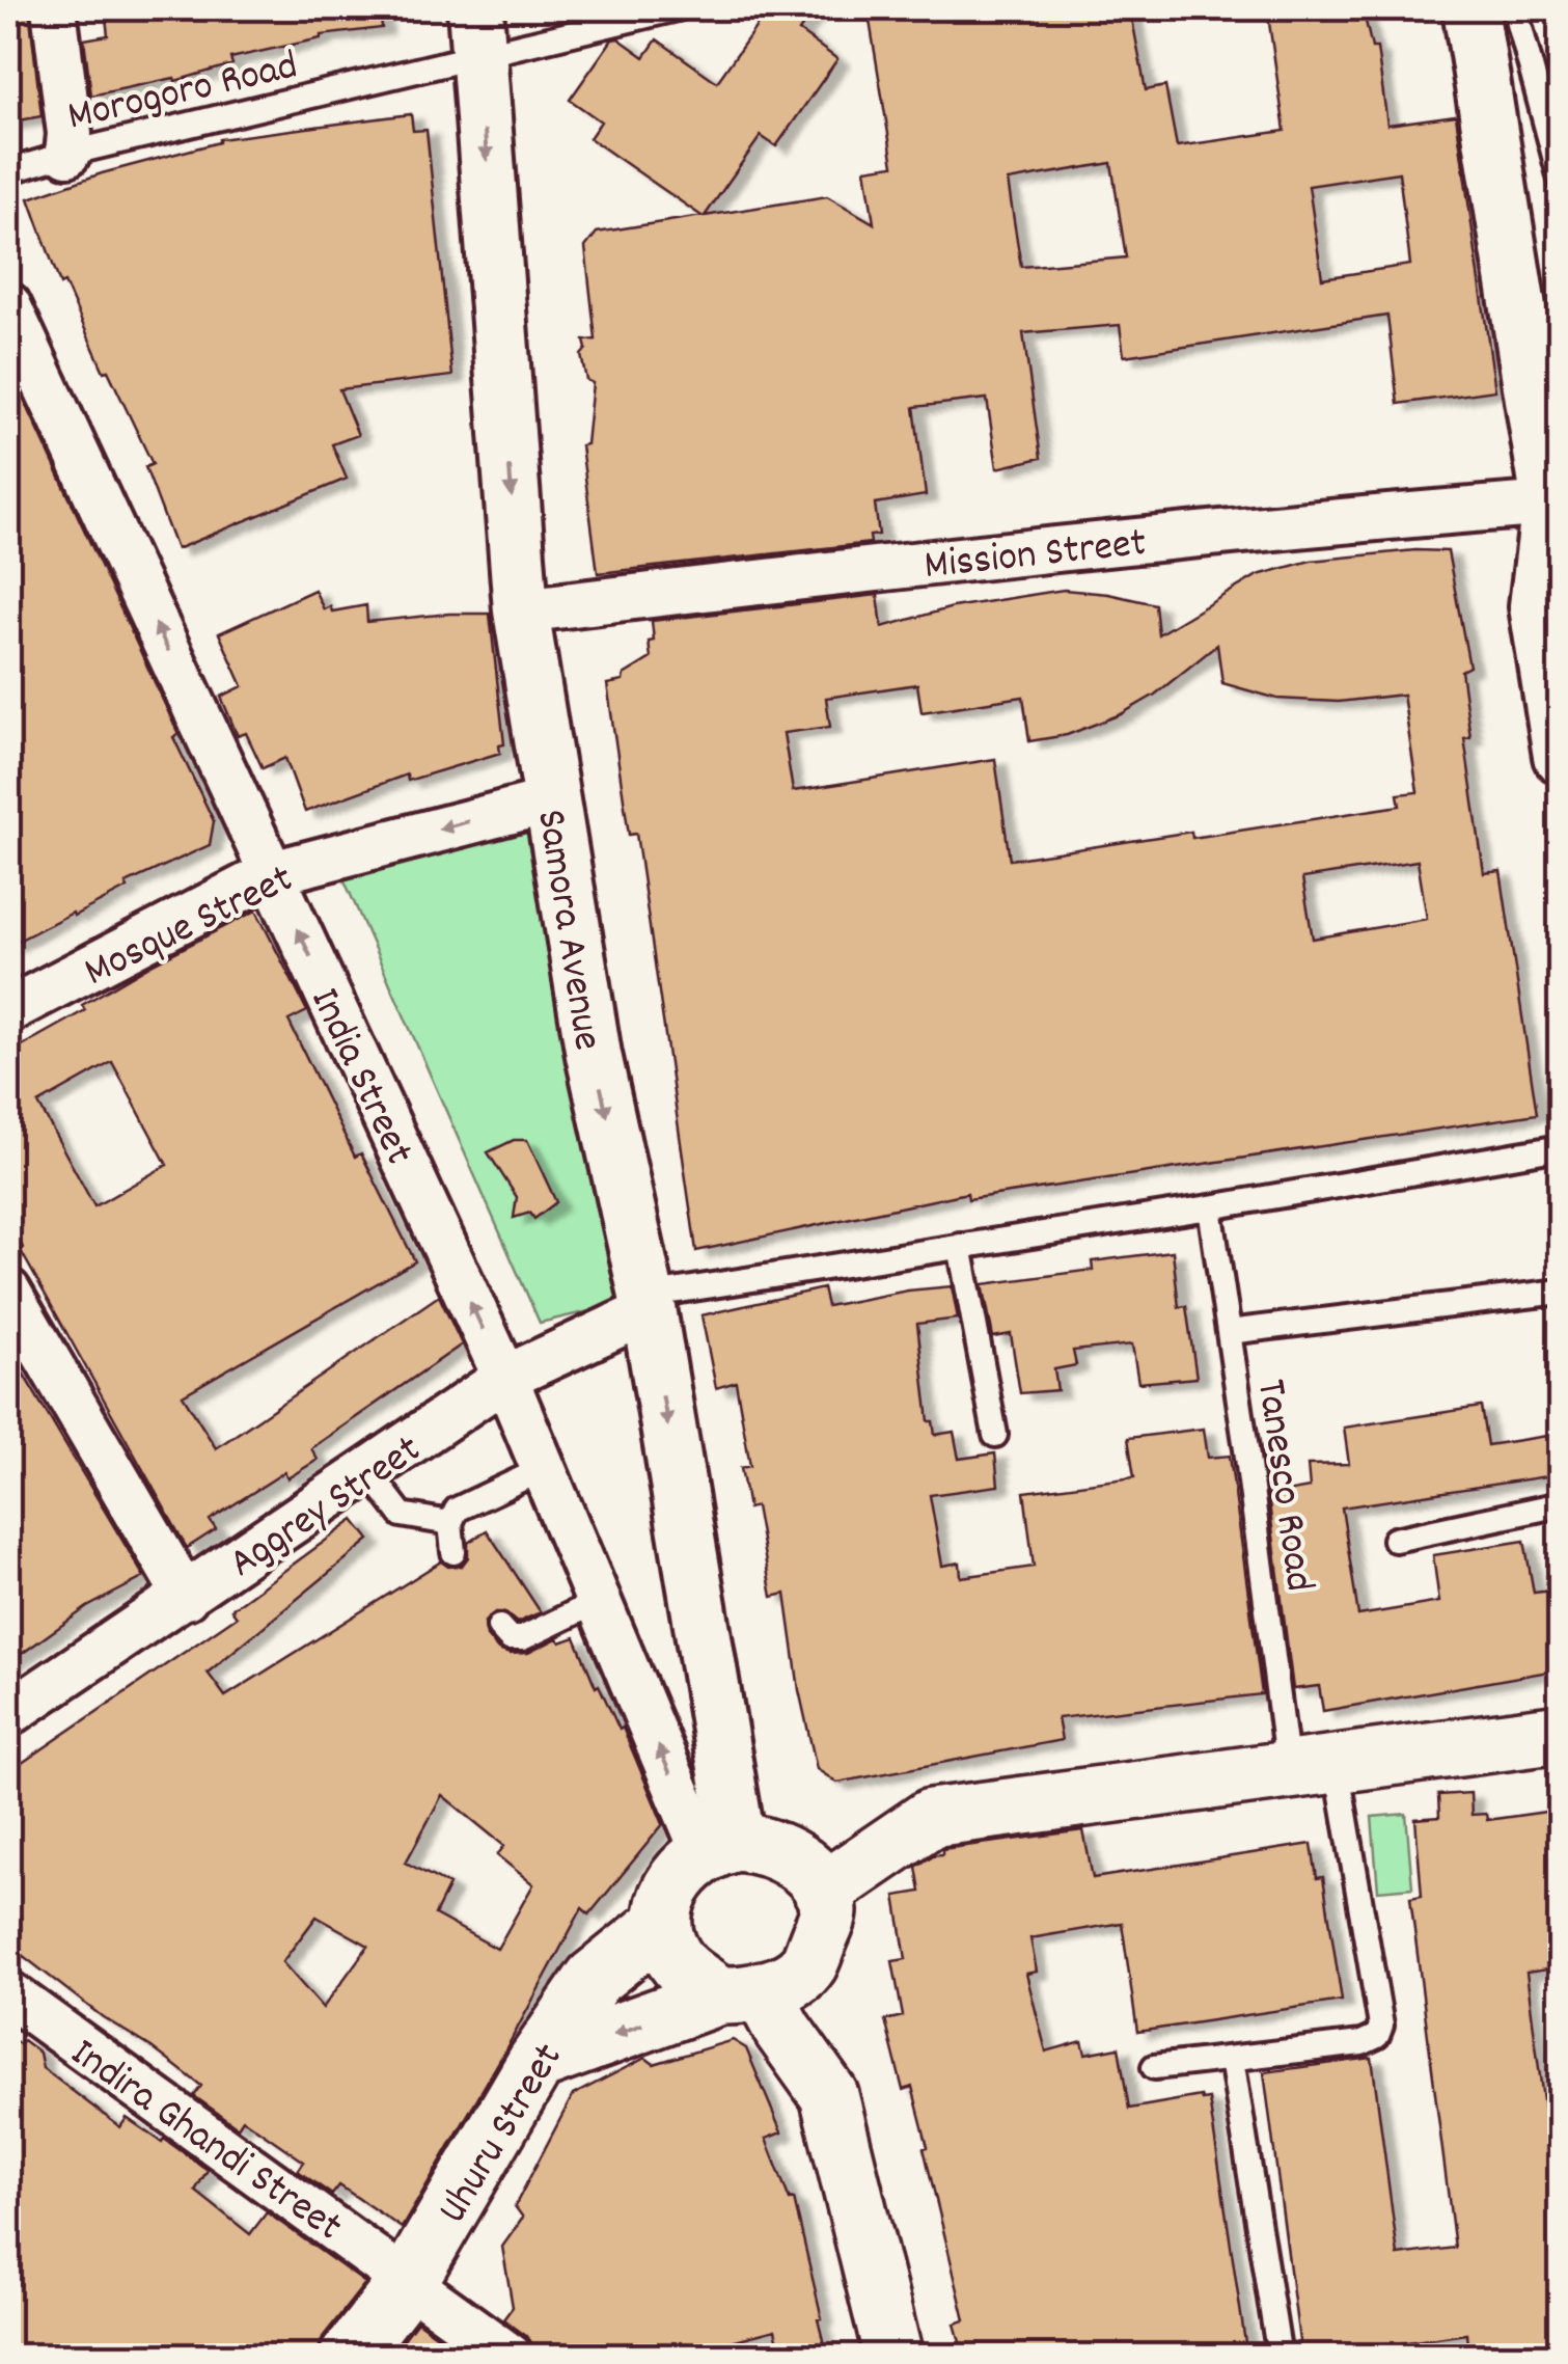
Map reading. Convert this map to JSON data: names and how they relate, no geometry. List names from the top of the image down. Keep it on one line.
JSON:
{"streets":{"main road":["Uhuru Street"],"street":["Mission Street","Mosque Street","Samora Avenue","India Street","Aggrey Street","Indira Ghandi Street"],"lane":["Morogoro Road","Tanesco Road"]},"crossings":[["Morogoro Road","Samora Avenue"],["Mission Street","Samora Avenue"],["Mosque Street","Samora Avenue"],["Mosque Street","India Street"],["Samora Avenue","India Street"],["Samora Avenue","Aggrey Street"],["Samora Avenue","Uhuru Street"],["India Street","Aggrey Street"],["India Street","Uhuru Street"],["Uhuru Street","Indira Ghandi Street"]],"one_way":["Mosque Street","Samora Avenue","India Street"]}
